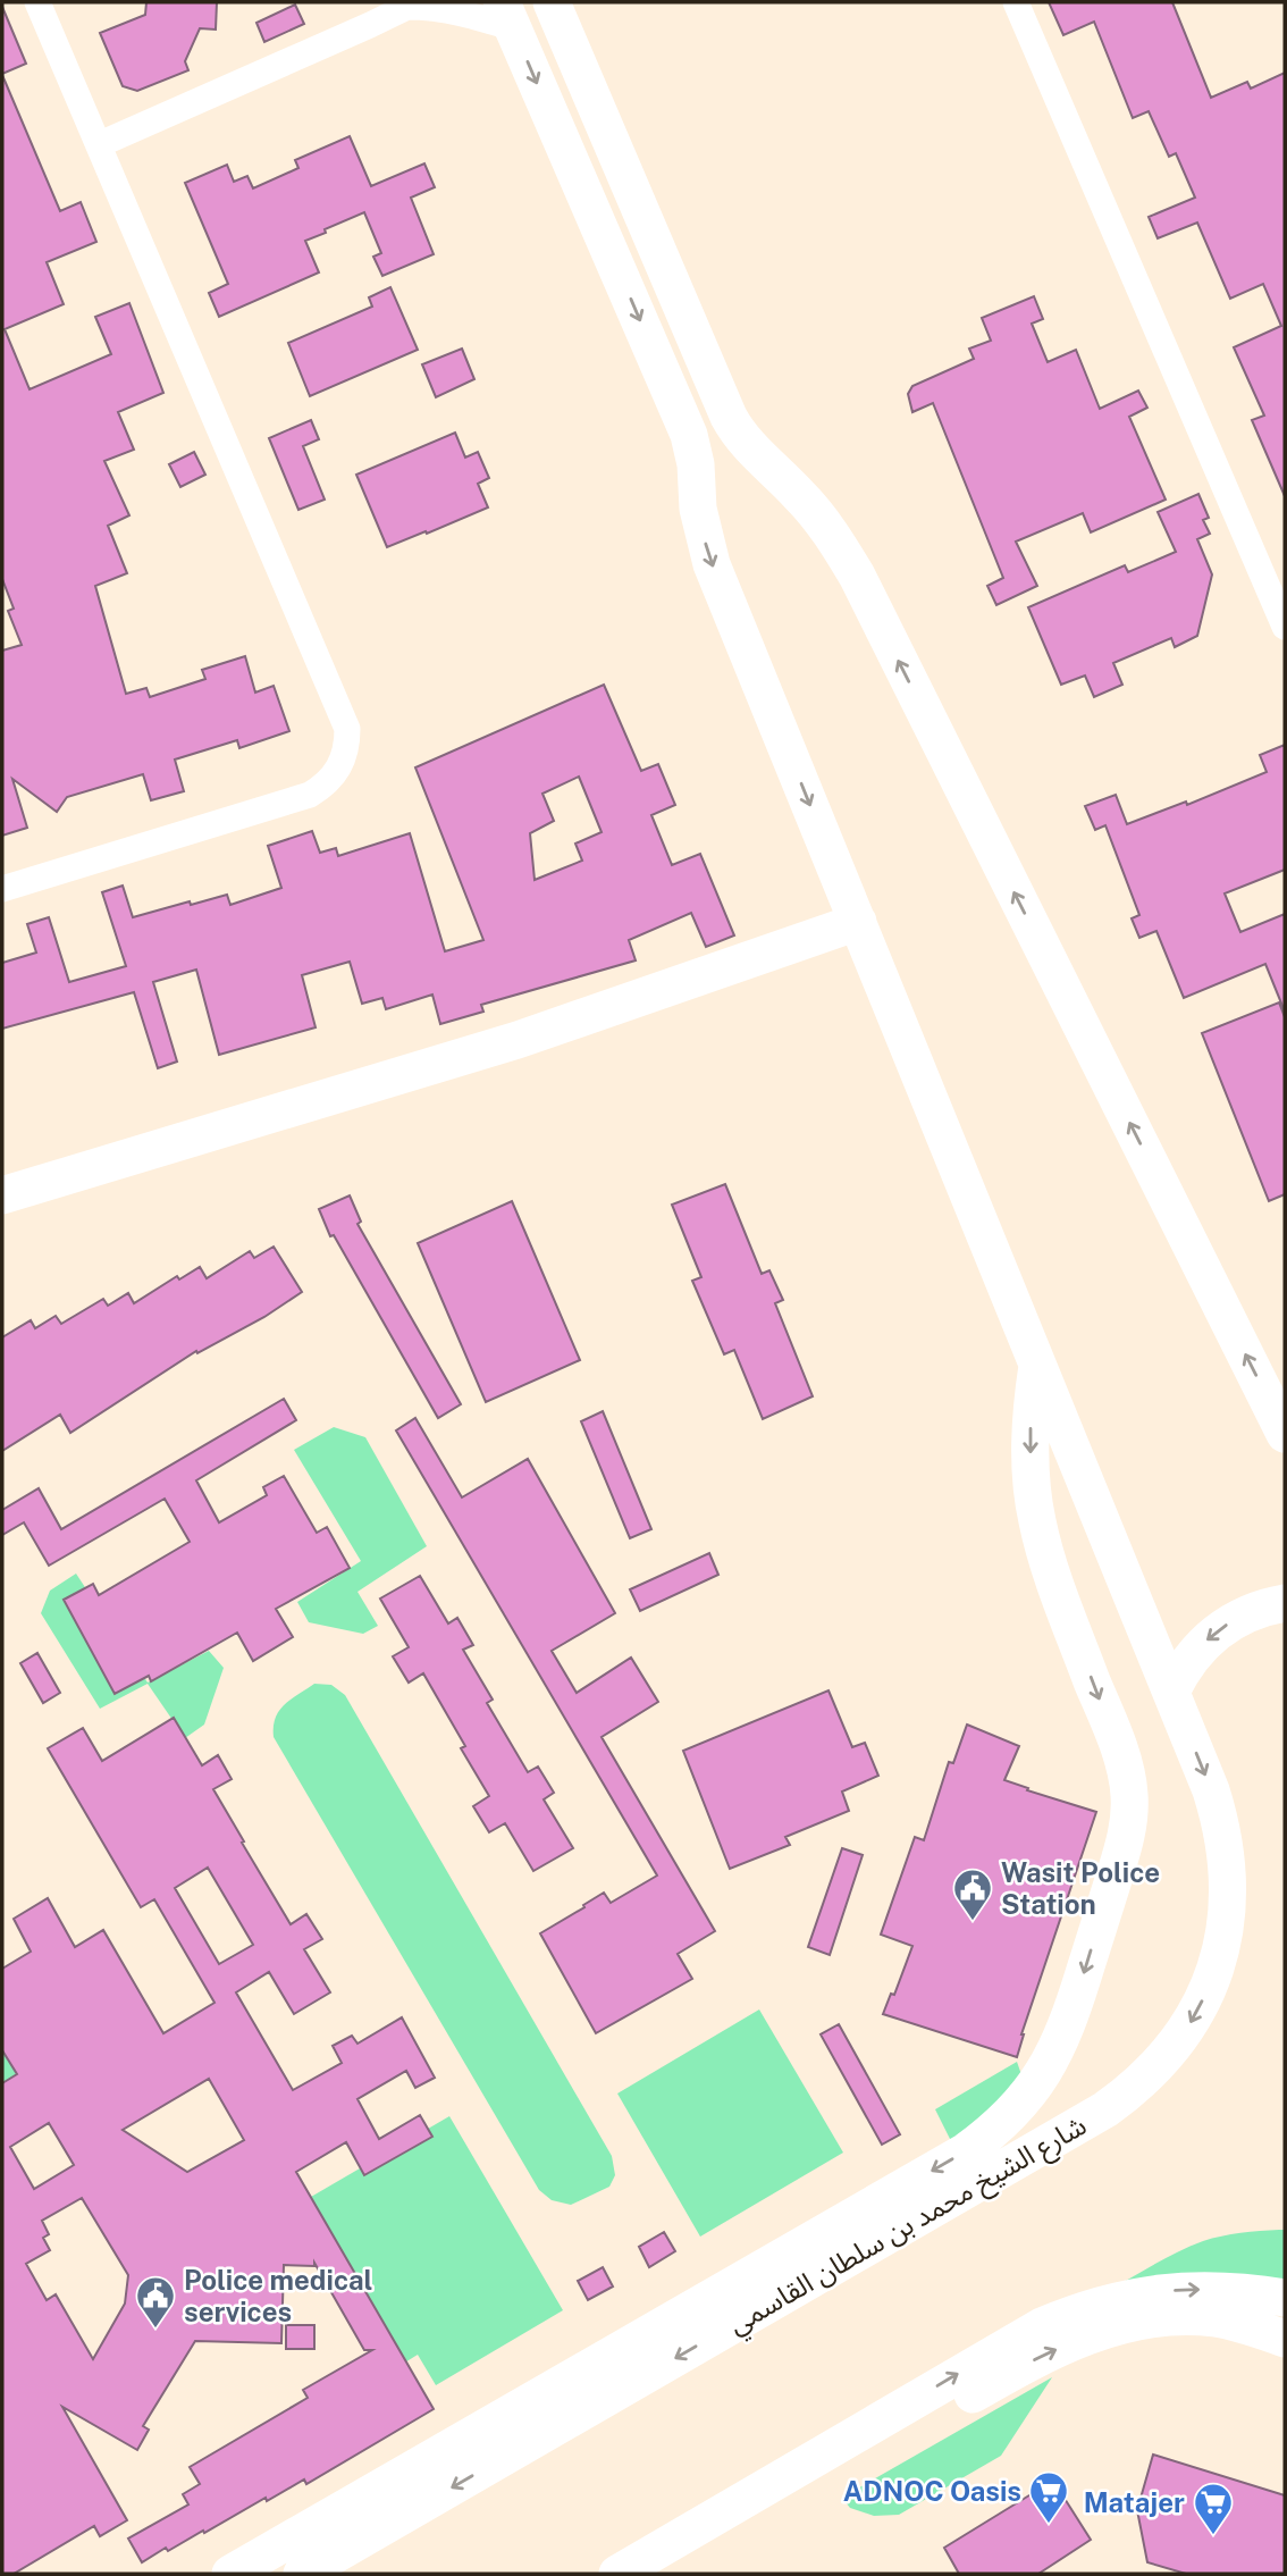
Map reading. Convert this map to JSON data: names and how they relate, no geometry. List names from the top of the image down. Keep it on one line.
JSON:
{"streets":{"main road":["شارع الشيخ محمد بن سلطان القاسمي"]},"places":{"public building":["Wasit Police Station","Police medical services"],"supermarket":["ADNOC Oasis","Matajer"]}}
